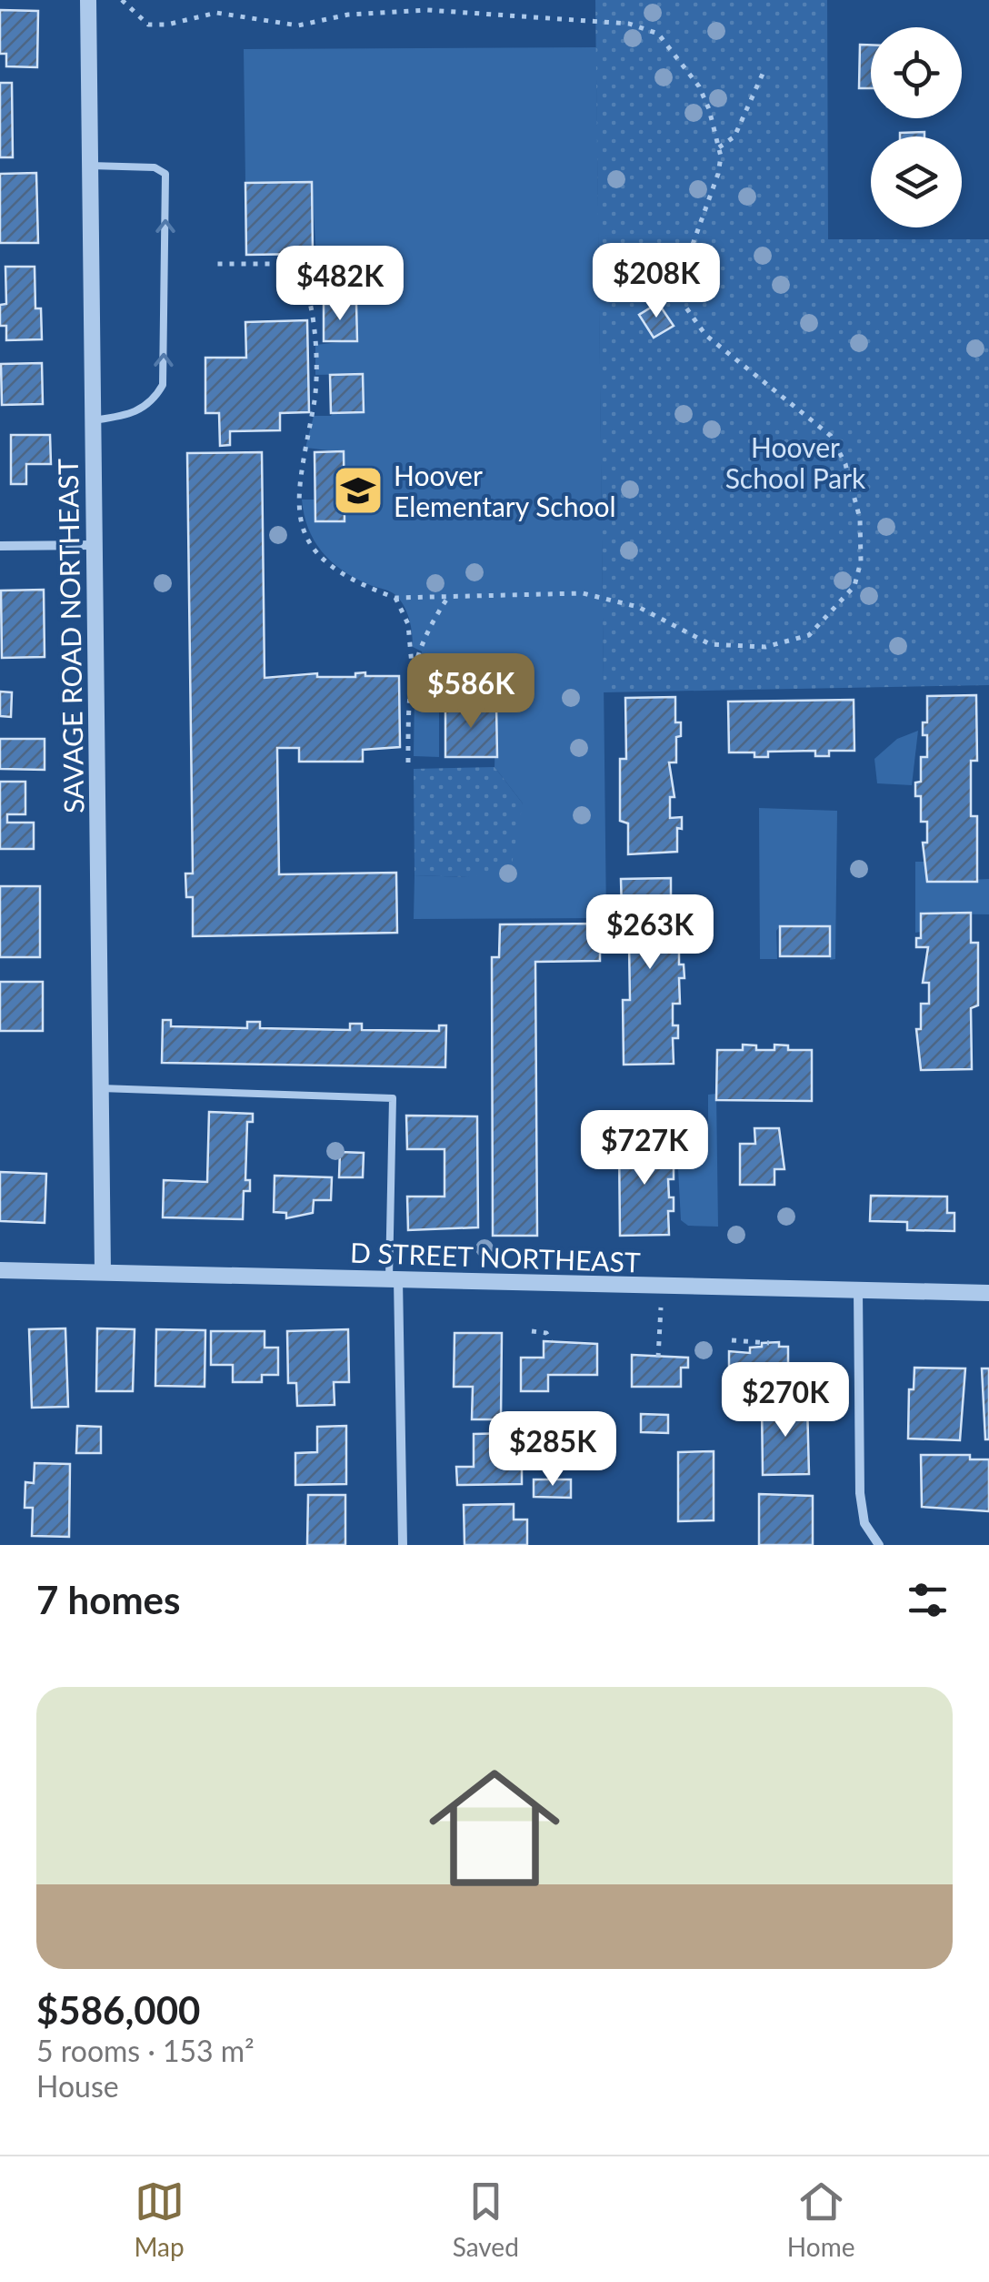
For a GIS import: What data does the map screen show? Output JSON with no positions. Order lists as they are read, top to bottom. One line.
{"streets":{"street":["SAVAGE ROAD NORTHEAST","D STREET NORTHEAST"]},"crossings":[["SAVAGE ROAD NORTHEAST","D STREET NORTHEAST"]],"parks":["Hoover School Park"],"places":{"school or university":["Hoover Elementary School"]},"page":{"price":["$208K","$482K","$586K","$263K","$727K","$270K","$285K"],"heading":"7 homes","list":[{"name":"$586,000","note":"5 rooms · 153 m² · House"}],"tabs":["Map","Saved","Home"]}}
